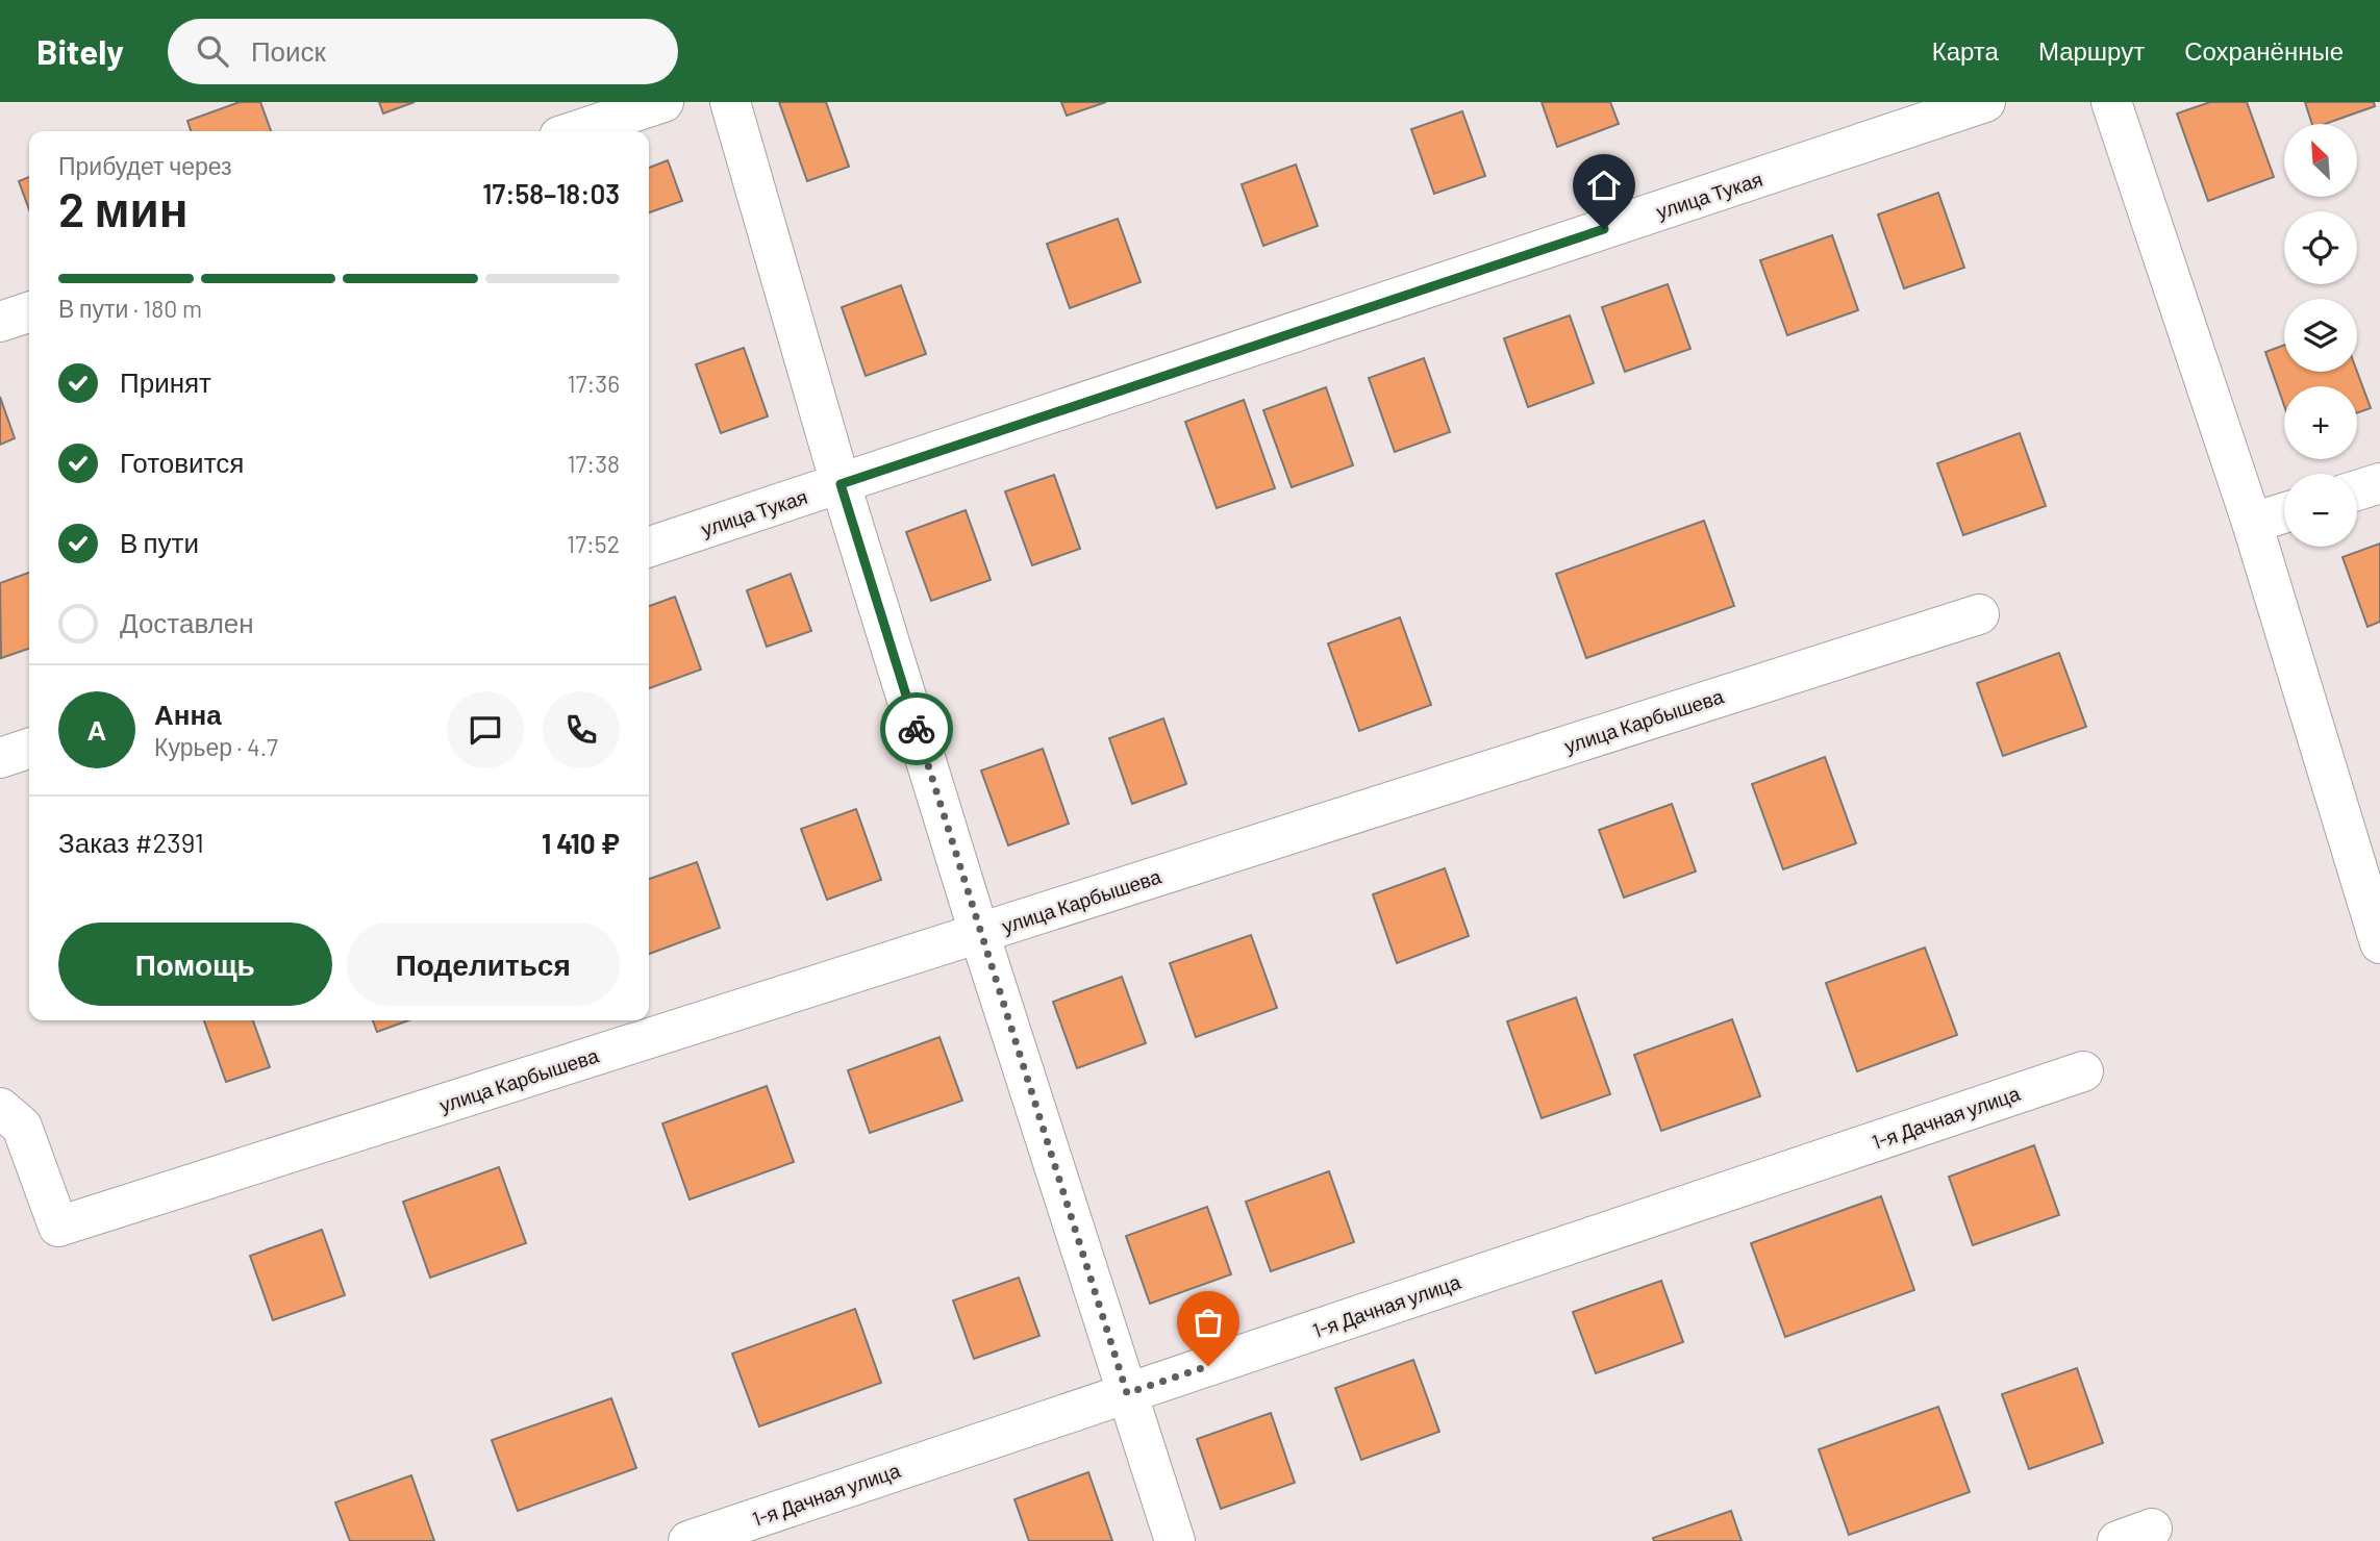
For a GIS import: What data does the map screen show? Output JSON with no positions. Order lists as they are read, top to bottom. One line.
{"streets":{"street":["улица Тукая","улица Карбышева","1-я Дачная улица"]},"north":"top left","page":{"header":"Bitely","search":"Поиск","nav":["Карта","Маршрут","Сохранённые"],"map_buttons":["+","−"],"heading":["2 мин","Прибудет через","17:58–18:03"],"panel":["Анна","Курьер · 4.7","Заказ #2391","1 410 ₽"],"bar":"В пути · 180 m","list":[["Принят","17:36"],["Готовится","17:38"],["В пути","17:52"],"Доставлен"],"round":"А","buttons":["Помощь","Поделиться"]}}
